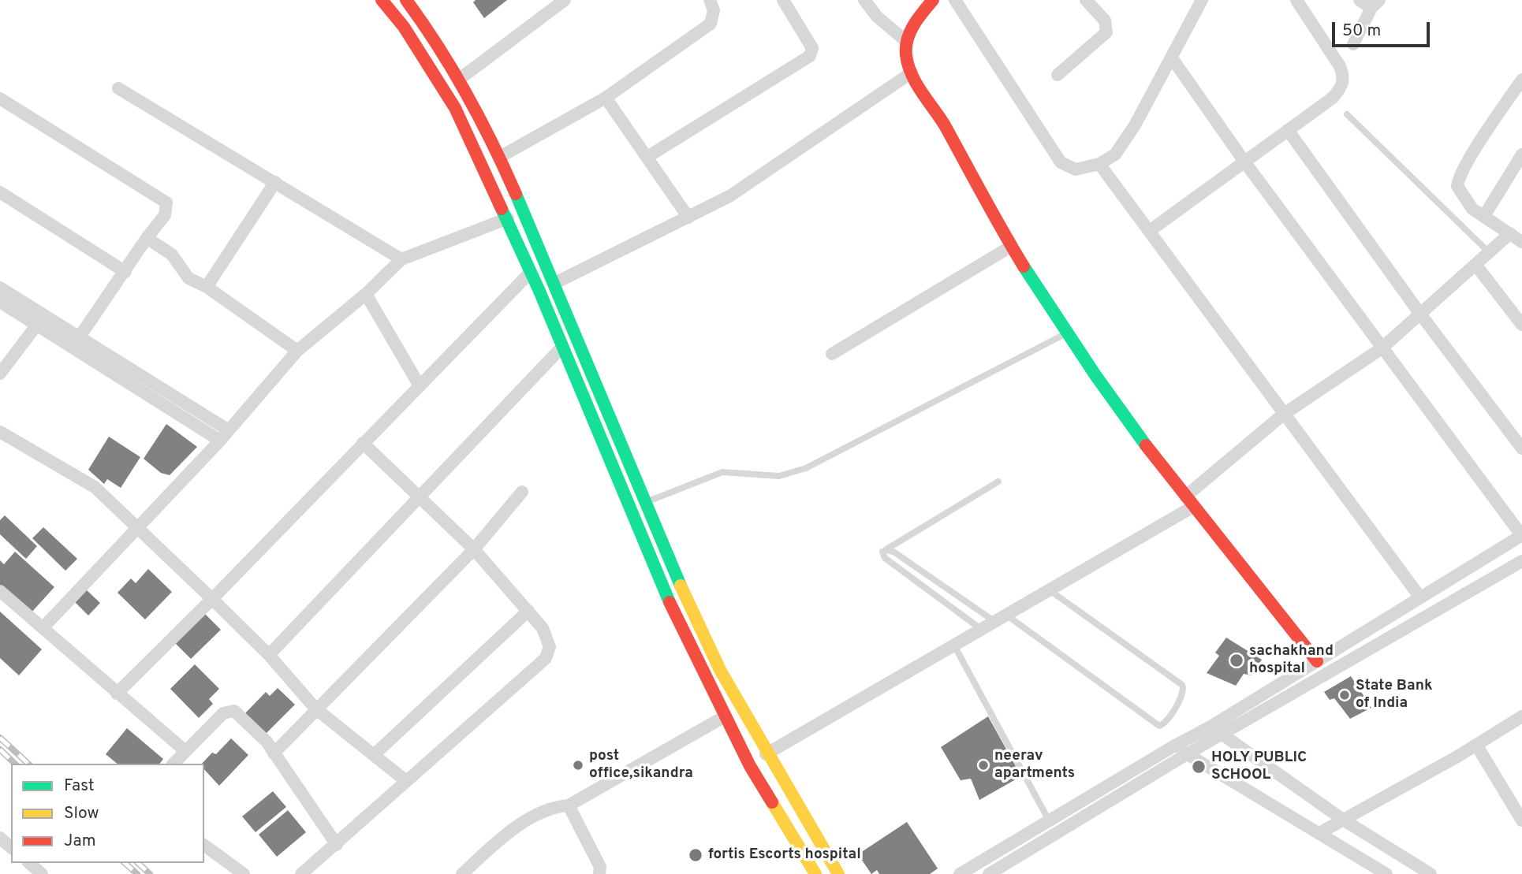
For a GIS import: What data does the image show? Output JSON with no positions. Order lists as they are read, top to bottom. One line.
{"places":["sachakhand hospital","State Bank of India","post office,sikandra","neerav apartments","HOLY PUBLIC SCHOOL","fortis Escorts hospital"],"legend":["Fast","Slow","Jam"],"scale_bar":"50 m"}
